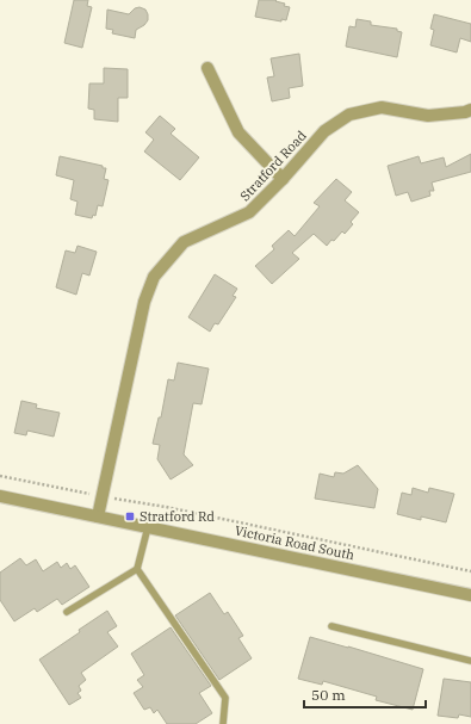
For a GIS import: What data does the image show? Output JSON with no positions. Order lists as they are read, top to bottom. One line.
{"streets":{"street":["Stratford Road","Victoria Road South"]},"crossings":[["Stratford Road","Victoria Road South"]],"places":{"transit":["Stratford Rd"]},"scale_bar":"50 m"}
